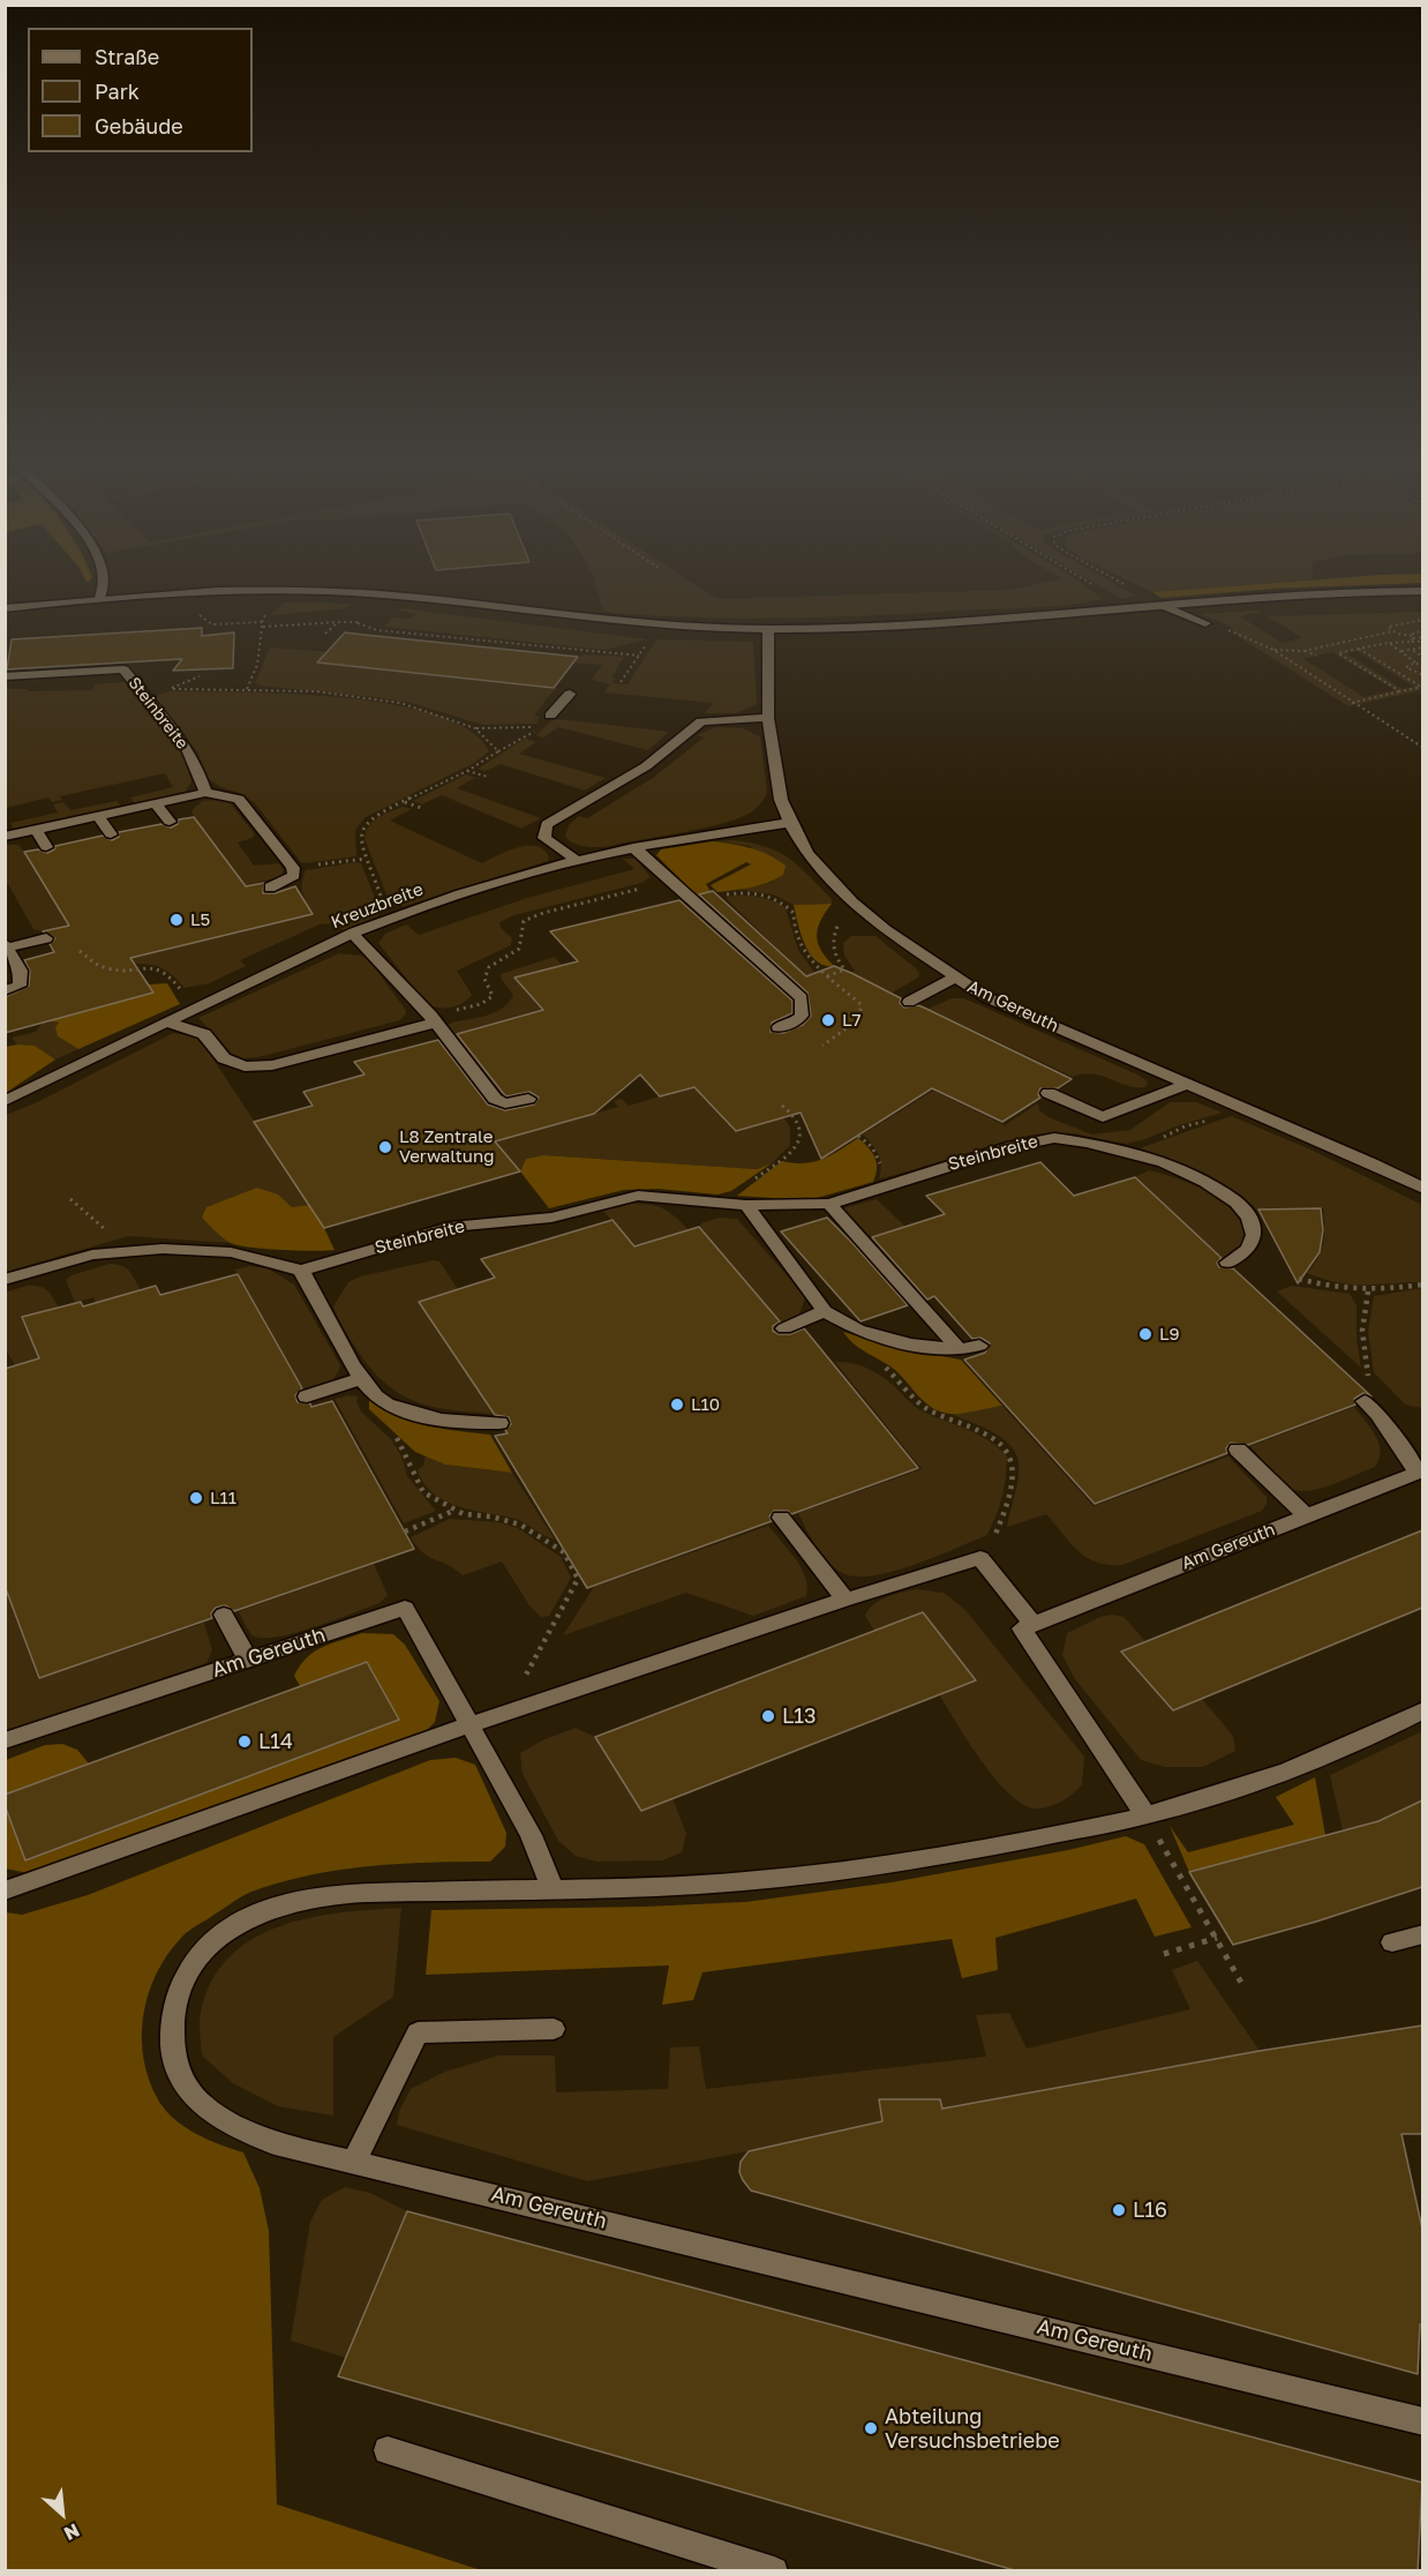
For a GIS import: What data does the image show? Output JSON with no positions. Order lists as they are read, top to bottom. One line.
{"streets":{"street":["Steinbreite","Kreuzbreite","Am Gereuth"]},"crossings":[["Kreuzbreite","Am Gereuth"]],"places":["L5","L7","L8 Zentrale Verwaltung","L9","L10","L11","L13","L14","L16","Abteilung Versuchsbetriebe"],"legend":["Straße","Park","Gebäude"],"north":"bottom right"}
